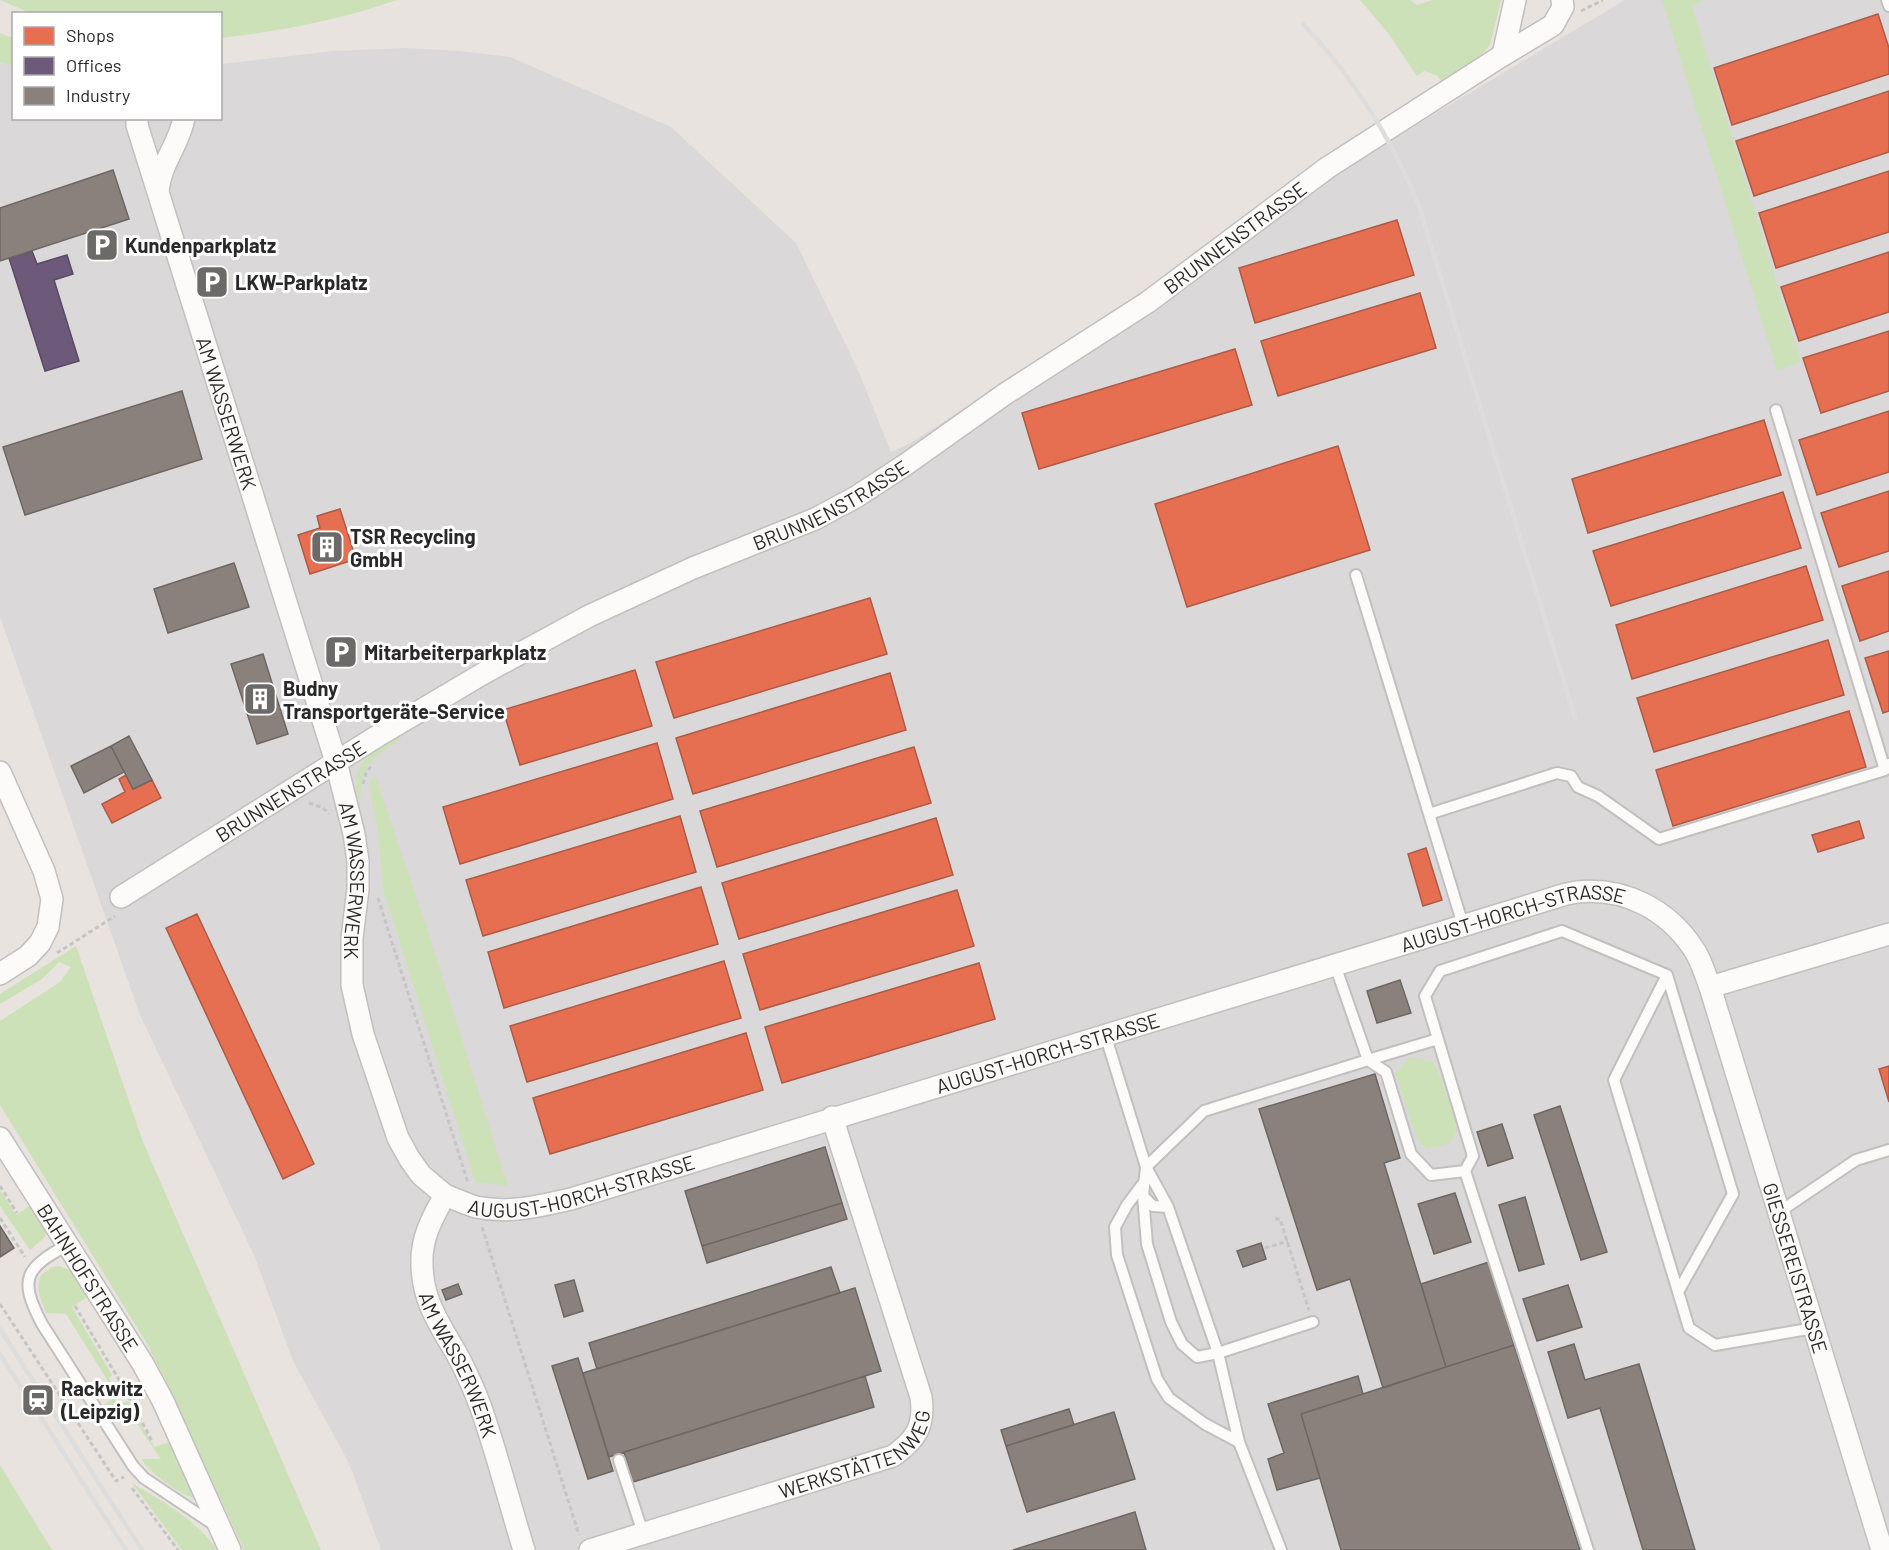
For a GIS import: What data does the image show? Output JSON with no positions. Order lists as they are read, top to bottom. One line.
{"streets":{"street":["BRUNNENSTRASSE","AM WASSERWERK","AUGUST-HORCH-STRASSE","GIESSEREISTRASSE","BAHNHOFSTRASSE","WERKSTÄTTENWEG"]},"crossings":[["BRUNNENSTRASSE","AM WASSERWERK"],["AM WASSERWERK","AUGUST-HORCH-STRASSE"],["AUGUST-HORCH-STRASSE","GIESSEREISTRASSE"],["AUGUST-HORCH-STRASSE","WERKSTÄTTENWEG"]],"places":{"parking":["Kundenparkplatz","LKW-Parkplatz","Mitarbeiterparkplatz"],"building":["TSR Recycling GmbH","Budny Transportgeräte-Service"],"station":["Rackwitz (Leipzig)"]},"legend":["Shops","Offices","Industry"]}
